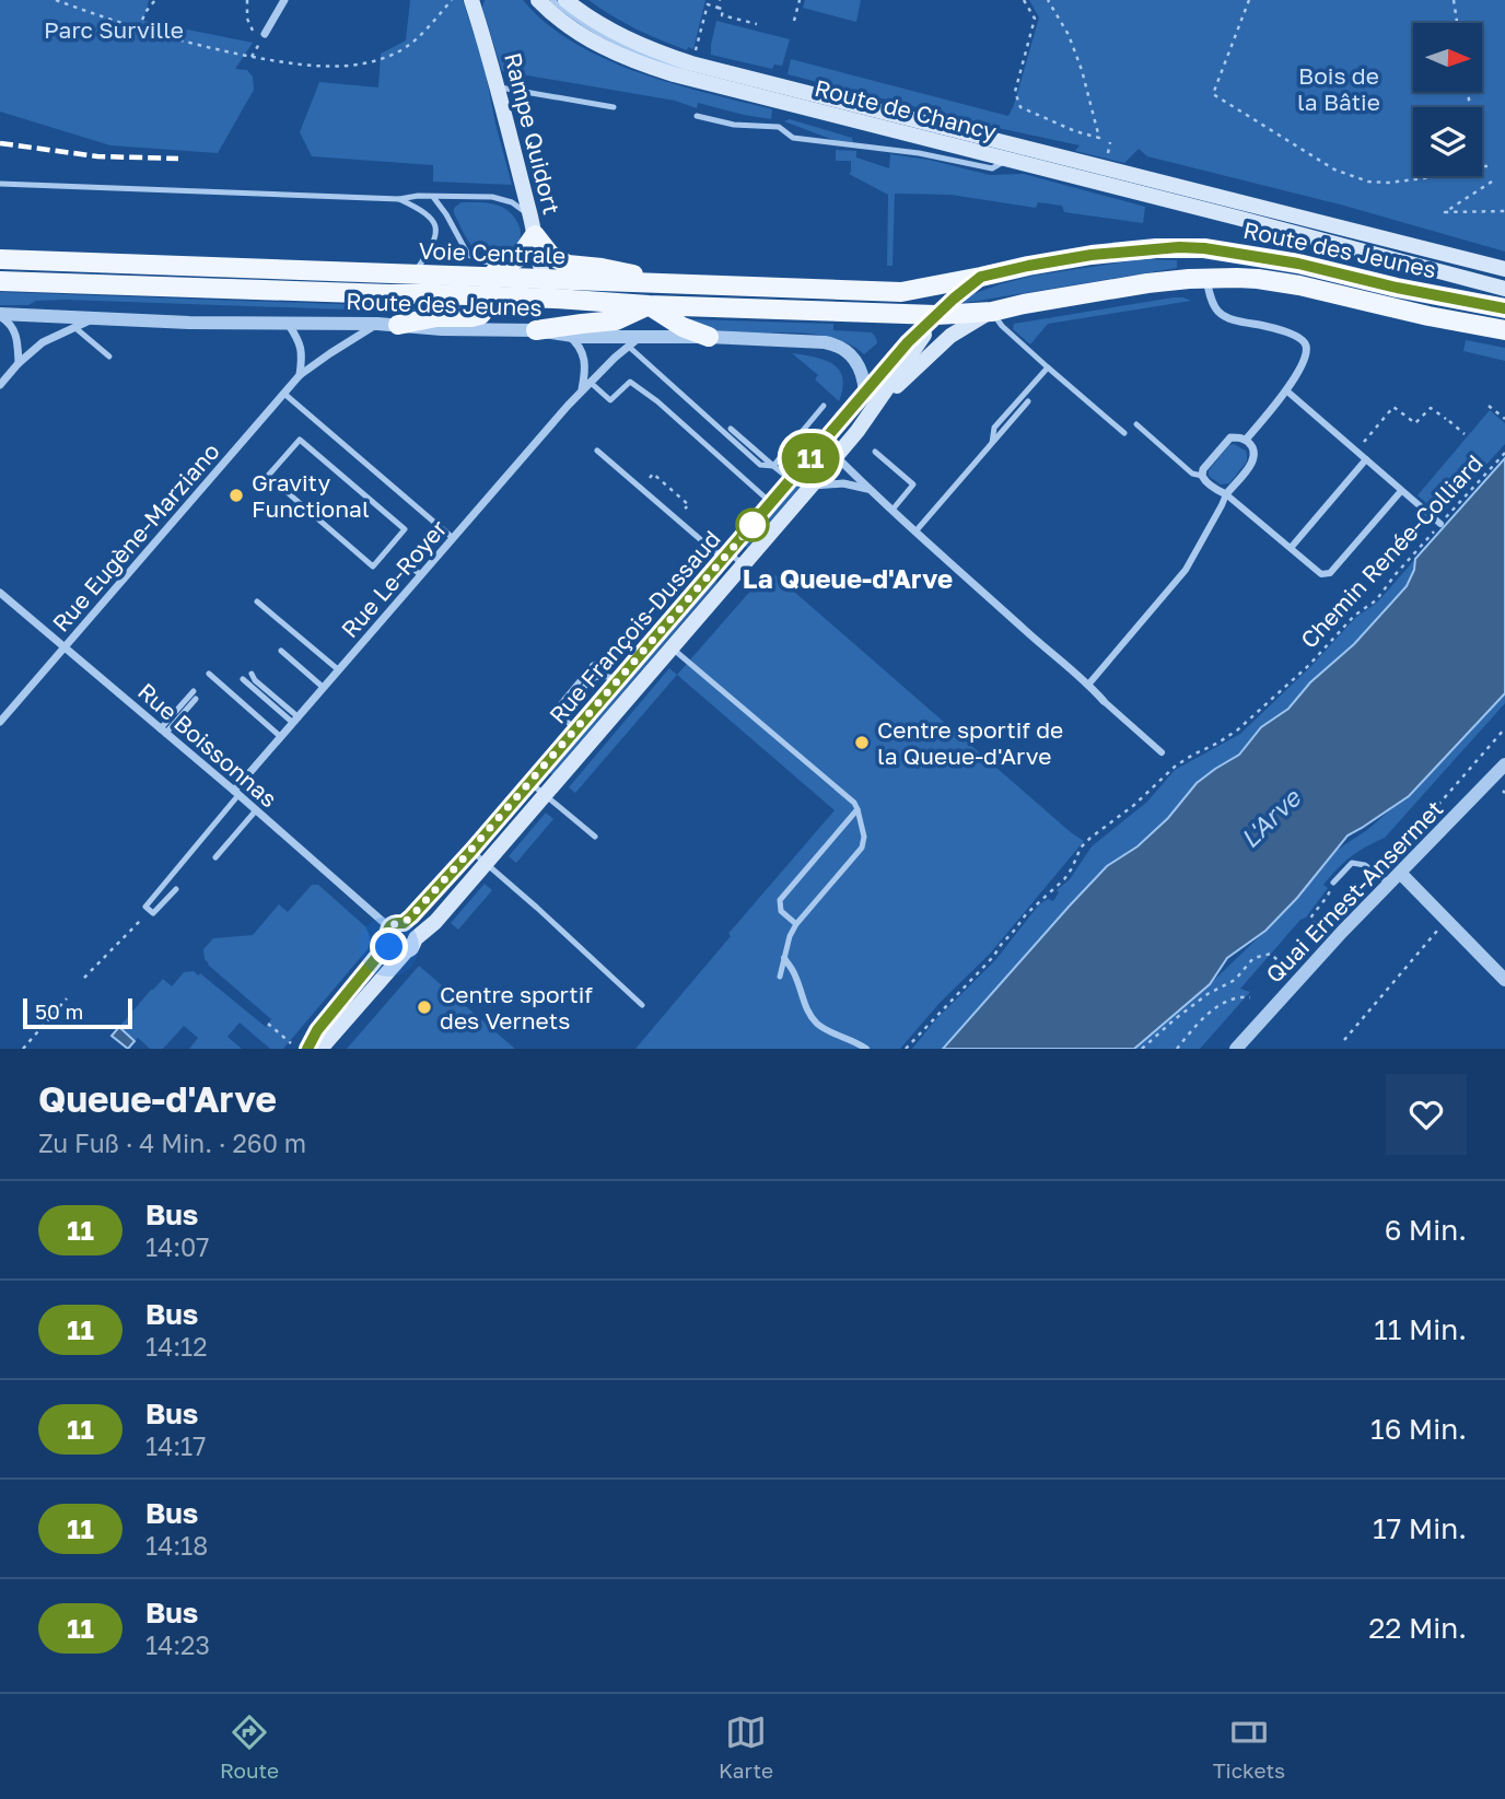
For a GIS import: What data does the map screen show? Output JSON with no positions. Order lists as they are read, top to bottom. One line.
{"streets":{"main road":["Route de Chancy","Rampe Quidort","Route des Jeunes","Voie Centrale","Rue François-Dussaud"],"street":["Rue Eugène-Marziano","Rue Le-Royer","Rue Boissonnas","Quai Ernest-Ansermet"],"path":["Chemin Renée-Colliard"]},"crossings":[["Rampe Quidort","Voie Centrale"],["Route des Jeunes","Voie Centrale"],["Route des Jeunes","Rue Eugène-Marziano"],["Route des Jeunes","Rue Le-Royer"],["Route des Jeunes","Rue François-Dussaud"],["Voie Centrale","Rue François-Dussaud"],["Rue Eugène-Marziano","Rue Boissonnas"],["Rue Le-Royer","Rue Boissonnas"],["Rue François-Dussaud","Rue Boissonnas"]],"districts":["La Queue-d'Arve"],"water":["L'Arve"],"parks":["Parc Surville","Bois de la Bâtie"],"places":["Gravity Functional","Centre sportif de la Queue-d'Arve","Centre sportif des Vernets"],"lines":["bus line 11"],"scale_bar":"50 m","north":"right","page":{"on_map":"11","scale":"50 m","heading":["Queue-d'Arve","Zu Fuß · 4 Min. · 260 m"],"list":[{"mark":"11","name":"Bus","note":"14:07","value":"6 Min."},{"mark":"11","name":"Bus","note":"14:12","value":"11 Min."},{"mark":"11","name":"Bus","note":"14:17","value":"16 Min."},{"mark":"11","name":"Bus","note":"14:18","value":"17 Min."},{"mark":"11","name":"Bus","note":"14:23","value":"22 Min."}],"tabs":["Route","Karte","Tickets"]}}
